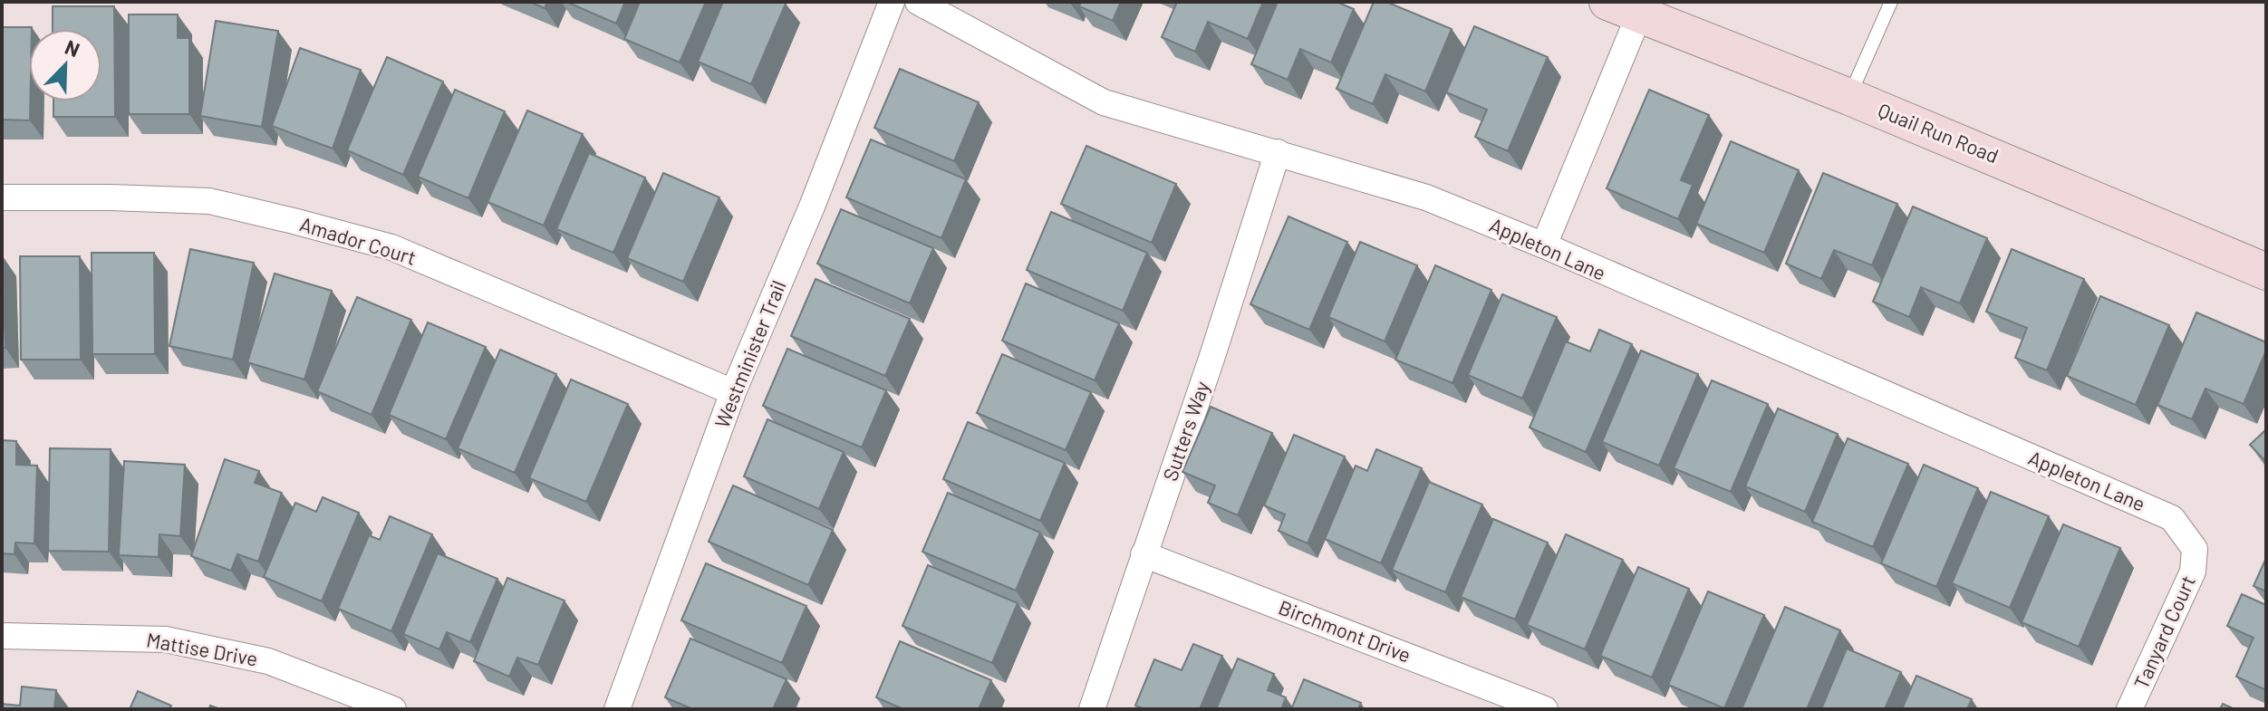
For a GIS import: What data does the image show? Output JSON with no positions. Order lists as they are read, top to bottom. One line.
{"streets":{"street":["Quail Run Road","Amador Court","Appleton Lane","Westminister Trail","Sutters Way","Birchmont Drive","Tanyard Court","Mattise Drive"]},"crossings":[["Amador Court","Westminister Trail"],["Appleton Lane","Sutters Way"],["Appleton Lane","Tanyard Court"],["Sutters Way","Birchmont Drive"]],"north":"top right"}
